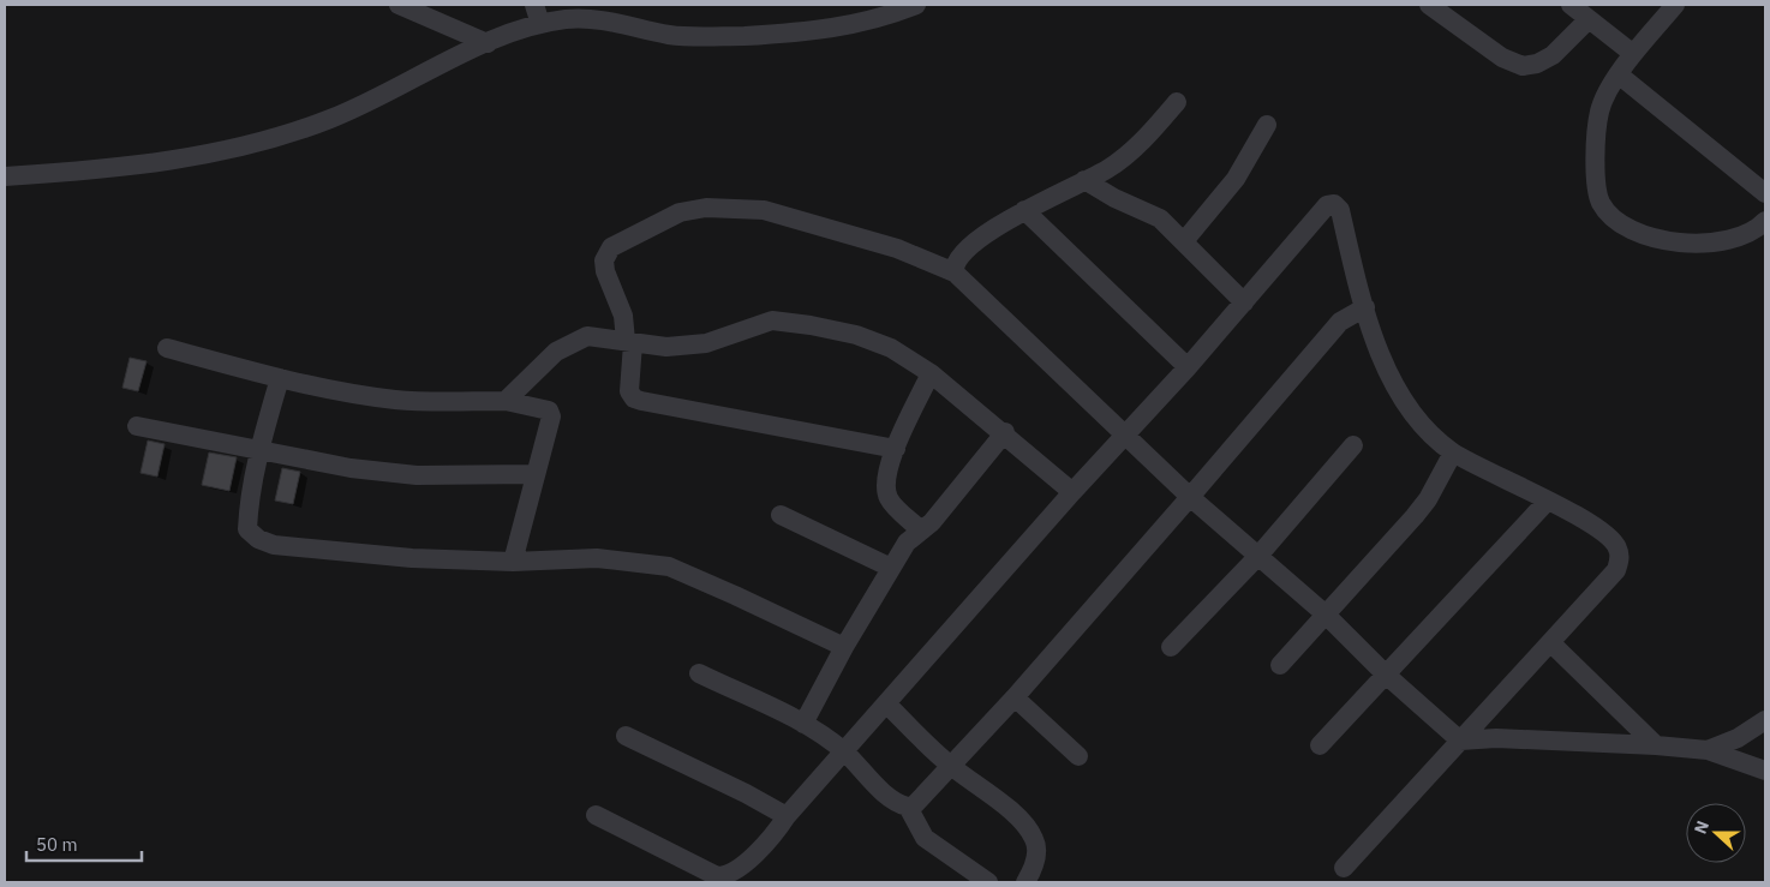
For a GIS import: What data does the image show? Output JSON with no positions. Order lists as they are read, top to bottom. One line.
{"scale_bar":"50 m","north":"left"}
